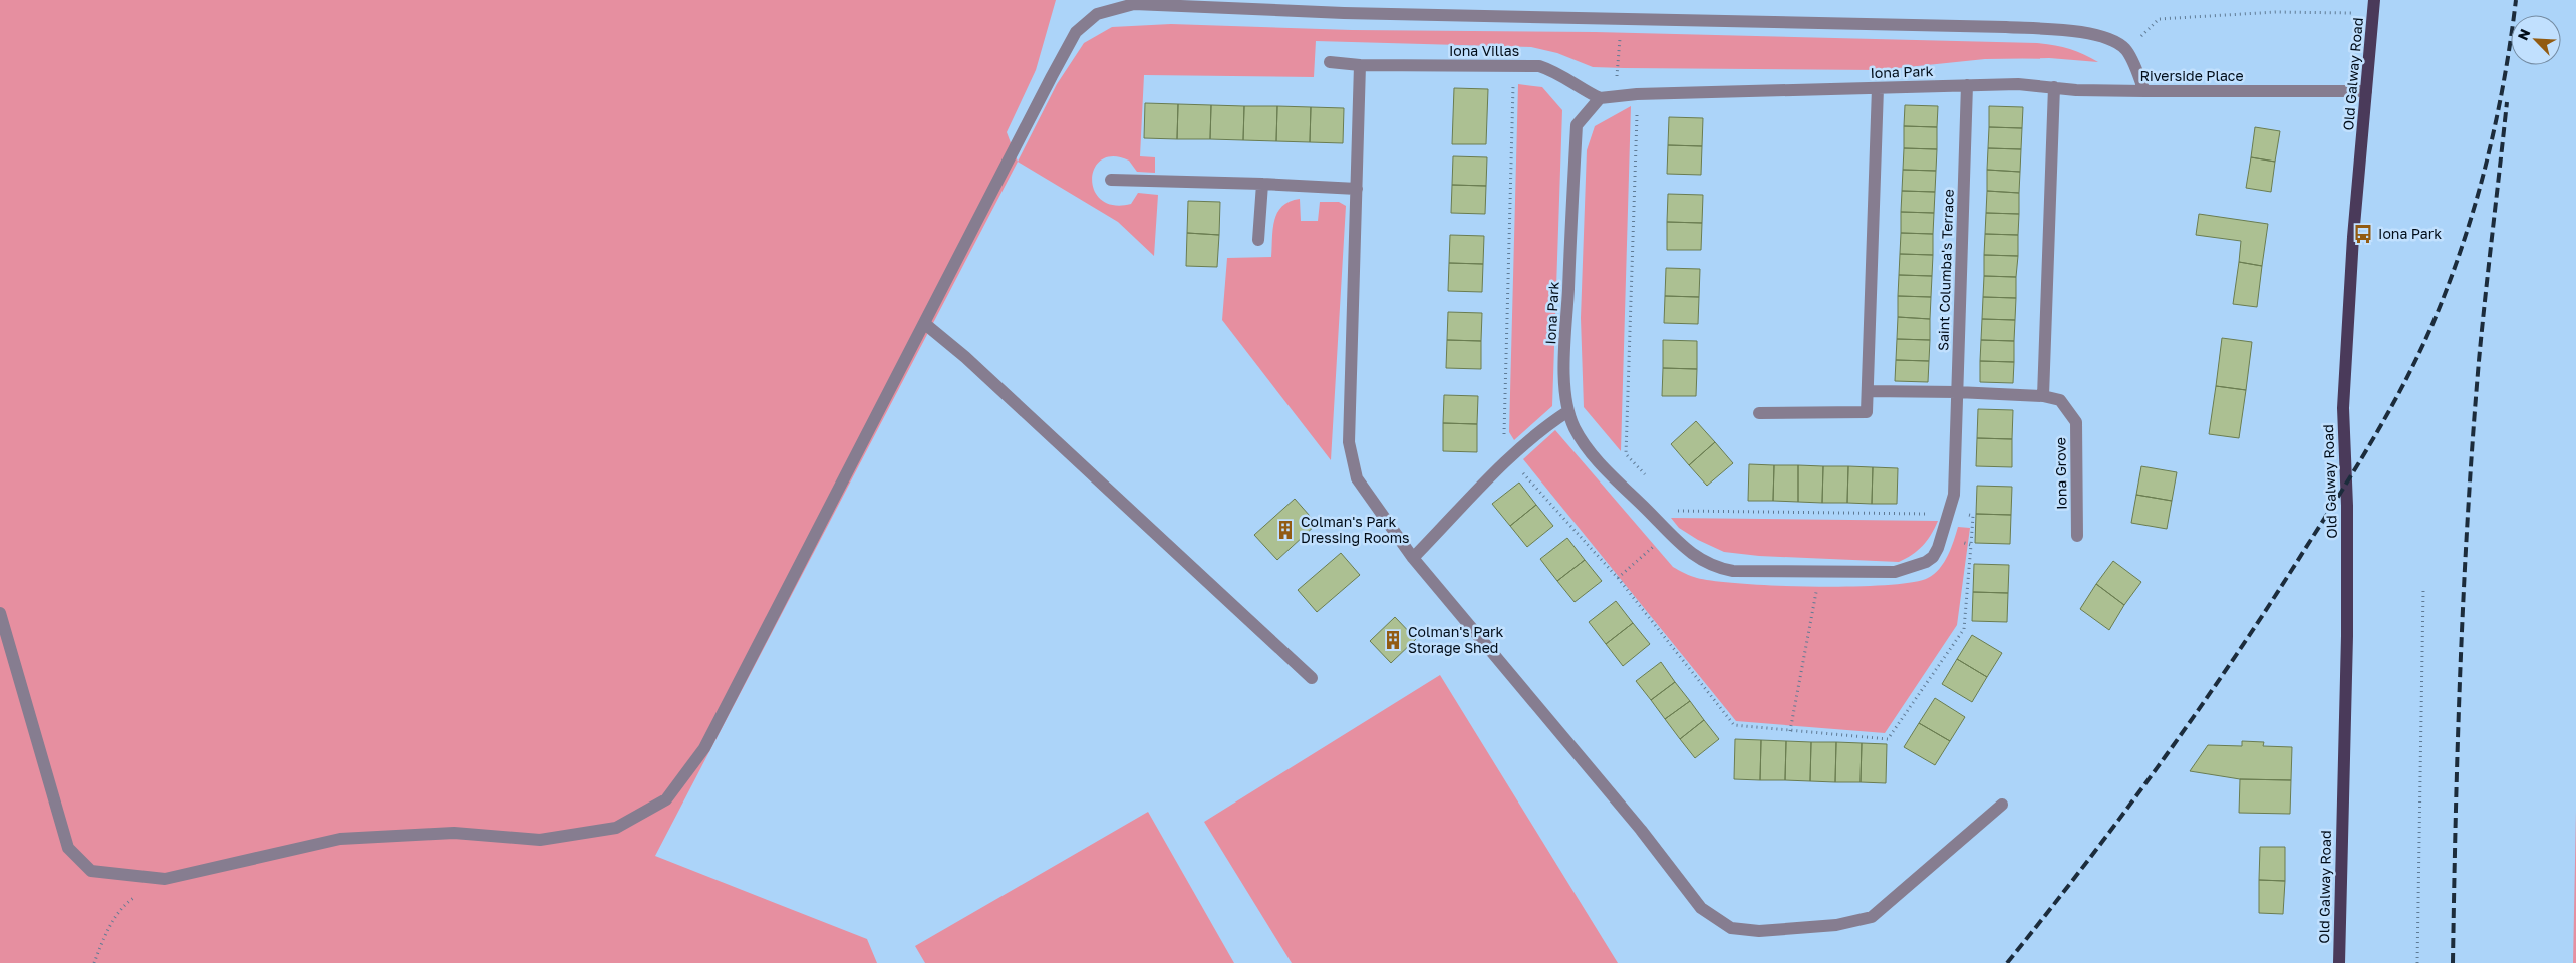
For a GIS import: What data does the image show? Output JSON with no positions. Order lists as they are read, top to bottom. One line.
{"streets":{"main road":["Old Galway Road"],"street":["Iona Villas","Iona Park","Riverside Place","Saint Columba's Terrace","Iona Grove"]},"crossings":[["Iona Villas","Iona Park"],["Iona Park","Riverside Place"],["Iona Park","Saint Columba's Terrace"],["Old Galway Road","Riverside Place"],["Saint Columba's Terrace","Iona Grove"]],"places":{"bus stop":["Iona Park"],"building":["Colman's Park Dressing Rooms","Colman's Park Storage Shed"]},"north":"top left"}
